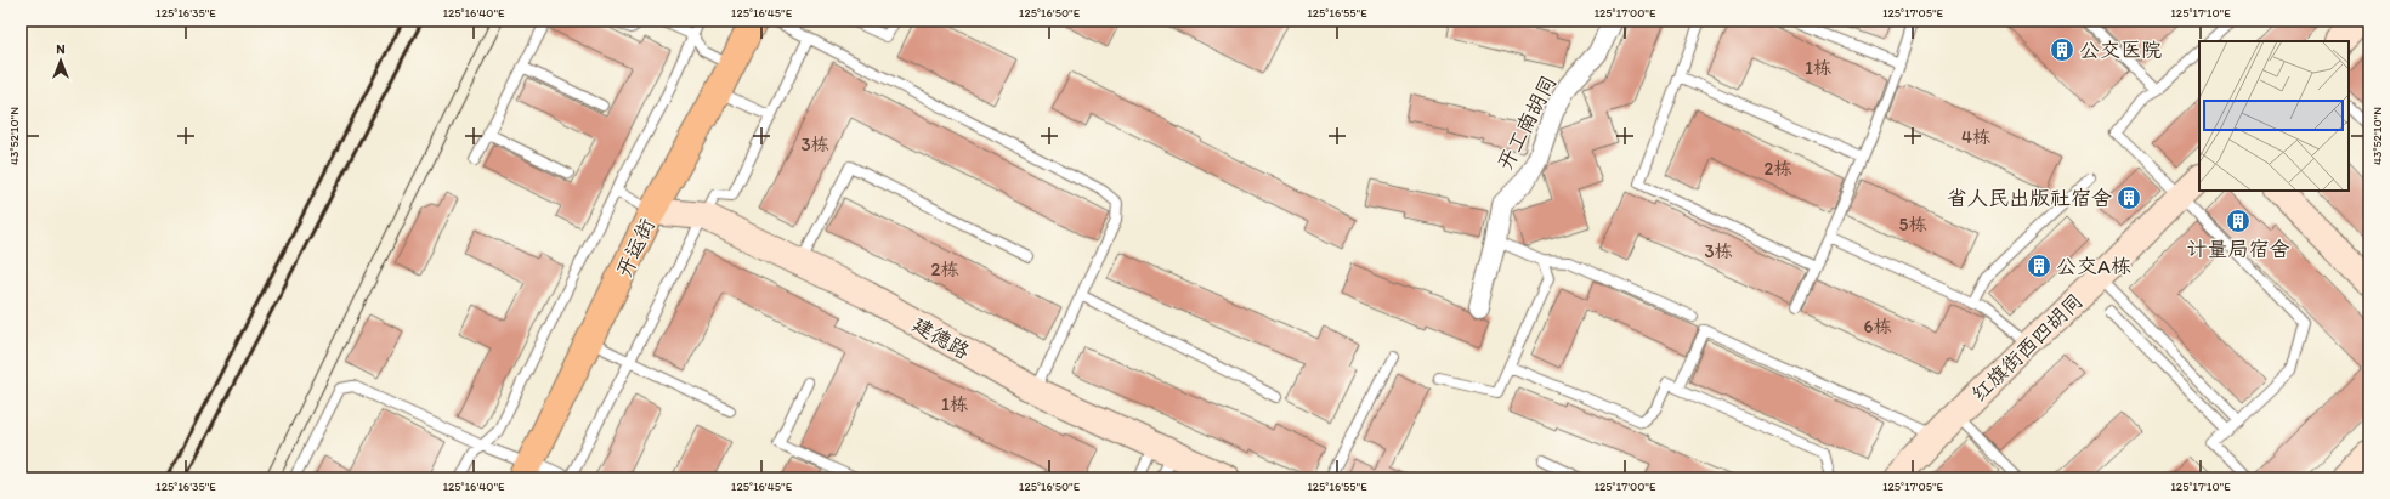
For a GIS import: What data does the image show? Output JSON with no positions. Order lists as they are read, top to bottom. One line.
{"streets":{"main road":["开运街"],"street":["开工南胡同","建德路","红旗街西四胡同"]},"crossings":[["开运街","建德路"]],"places":{"building":["公交医院","省人民出版社宿舍","计量局宿舍","公交A栋"]},"house_numbers":["1栋","4栋","3栋","2栋","5栋","3栋","2栋","6栋","1栋"],"north":"top","coordinates":["125°16'35\"E","125°16'40\"E","125°16'45\"E","125°16'50\"E","125°16'55\"E","125°17'00\"E","125°17'05\"E","125°17'10\"E","43°52'10\"N"]}
